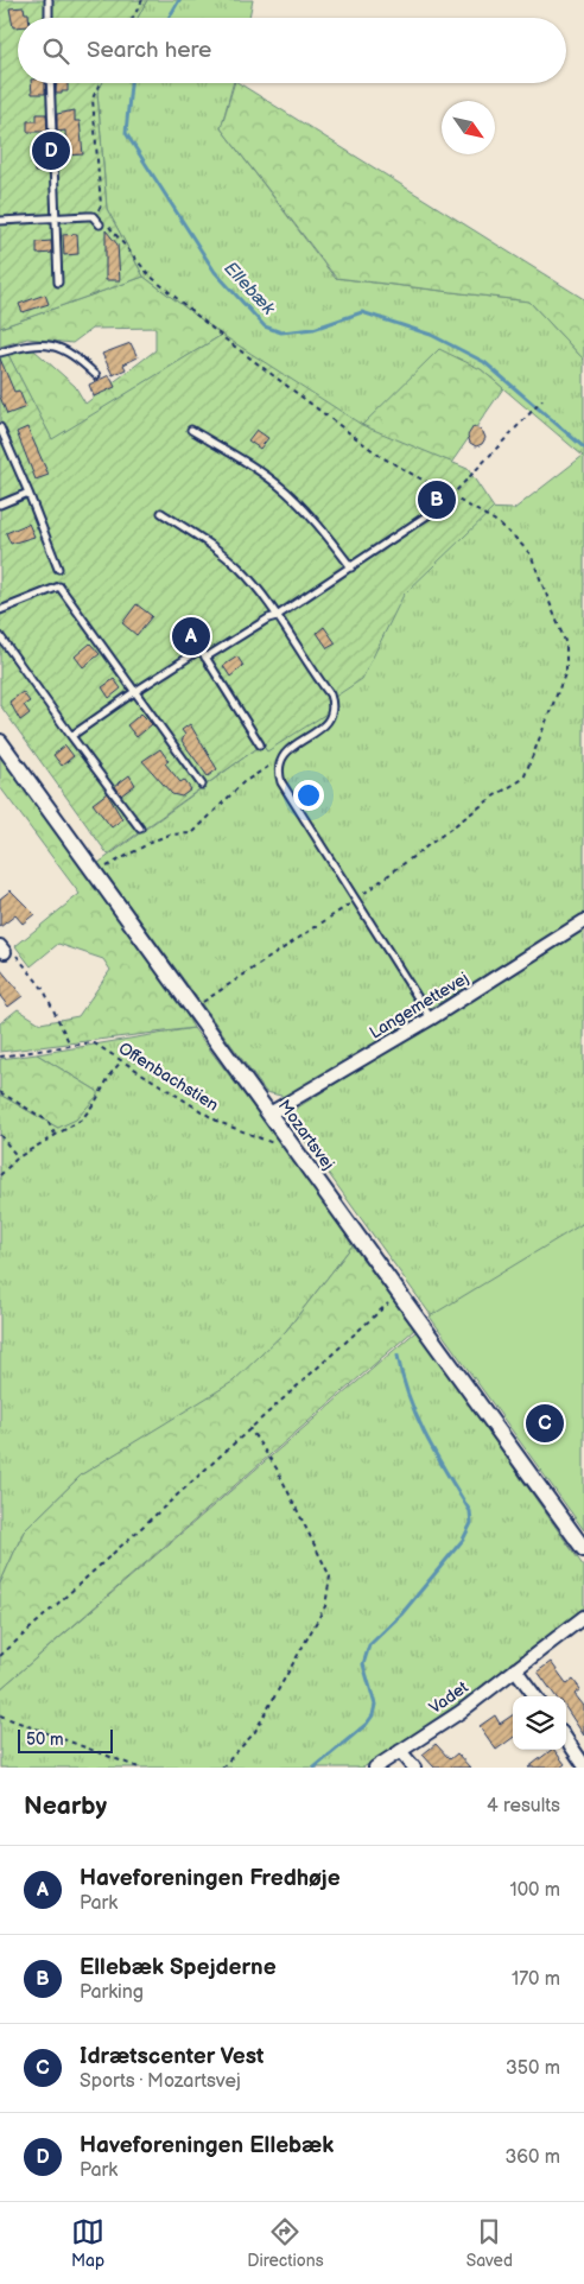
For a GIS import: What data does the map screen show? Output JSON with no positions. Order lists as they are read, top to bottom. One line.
{"streets":{"street":["Langemettevej","Mozartsvej","Vadet"],"path":["Offenbachstien"]},"crossings":[["Langemettevej","Mozartsvej"]],"water":["Ellebæk"],"scale_bar":"50 m","north":"bottom right","page":{"search":"Search here","pins":["D","B","A","C"],"scale":"50 m","heading":["Nearby","4 results"],"list":[{"mark":"A","name":"Haveforeningen Fredhøje","note":"Park","value":"100 m"},{"mark":"B","name":"Ellebæk Spejderne","note":"Parking","value":"170 m"},{"mark":"C","name":"Idrætscenter Vest","note":"Sports · Mozartsvej","value":"350 m"},{"mark":"D","name":"Haveforeningen Ellebæk","note":"Park","value":"360 m"}],"nav":["Map","Directions","Saved"]}}
